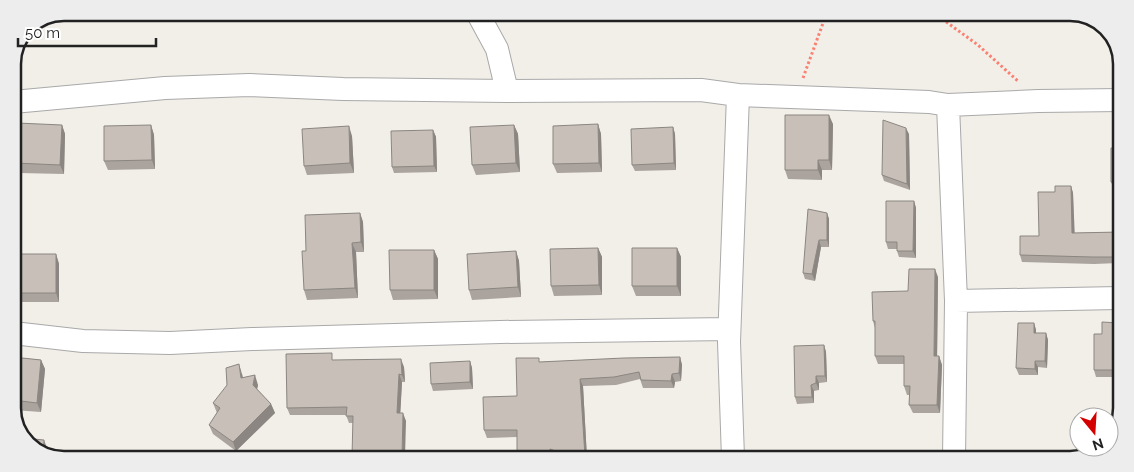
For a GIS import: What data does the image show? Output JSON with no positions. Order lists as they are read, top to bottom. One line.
{"scale_bar":"50 m","north":"bottom"}
